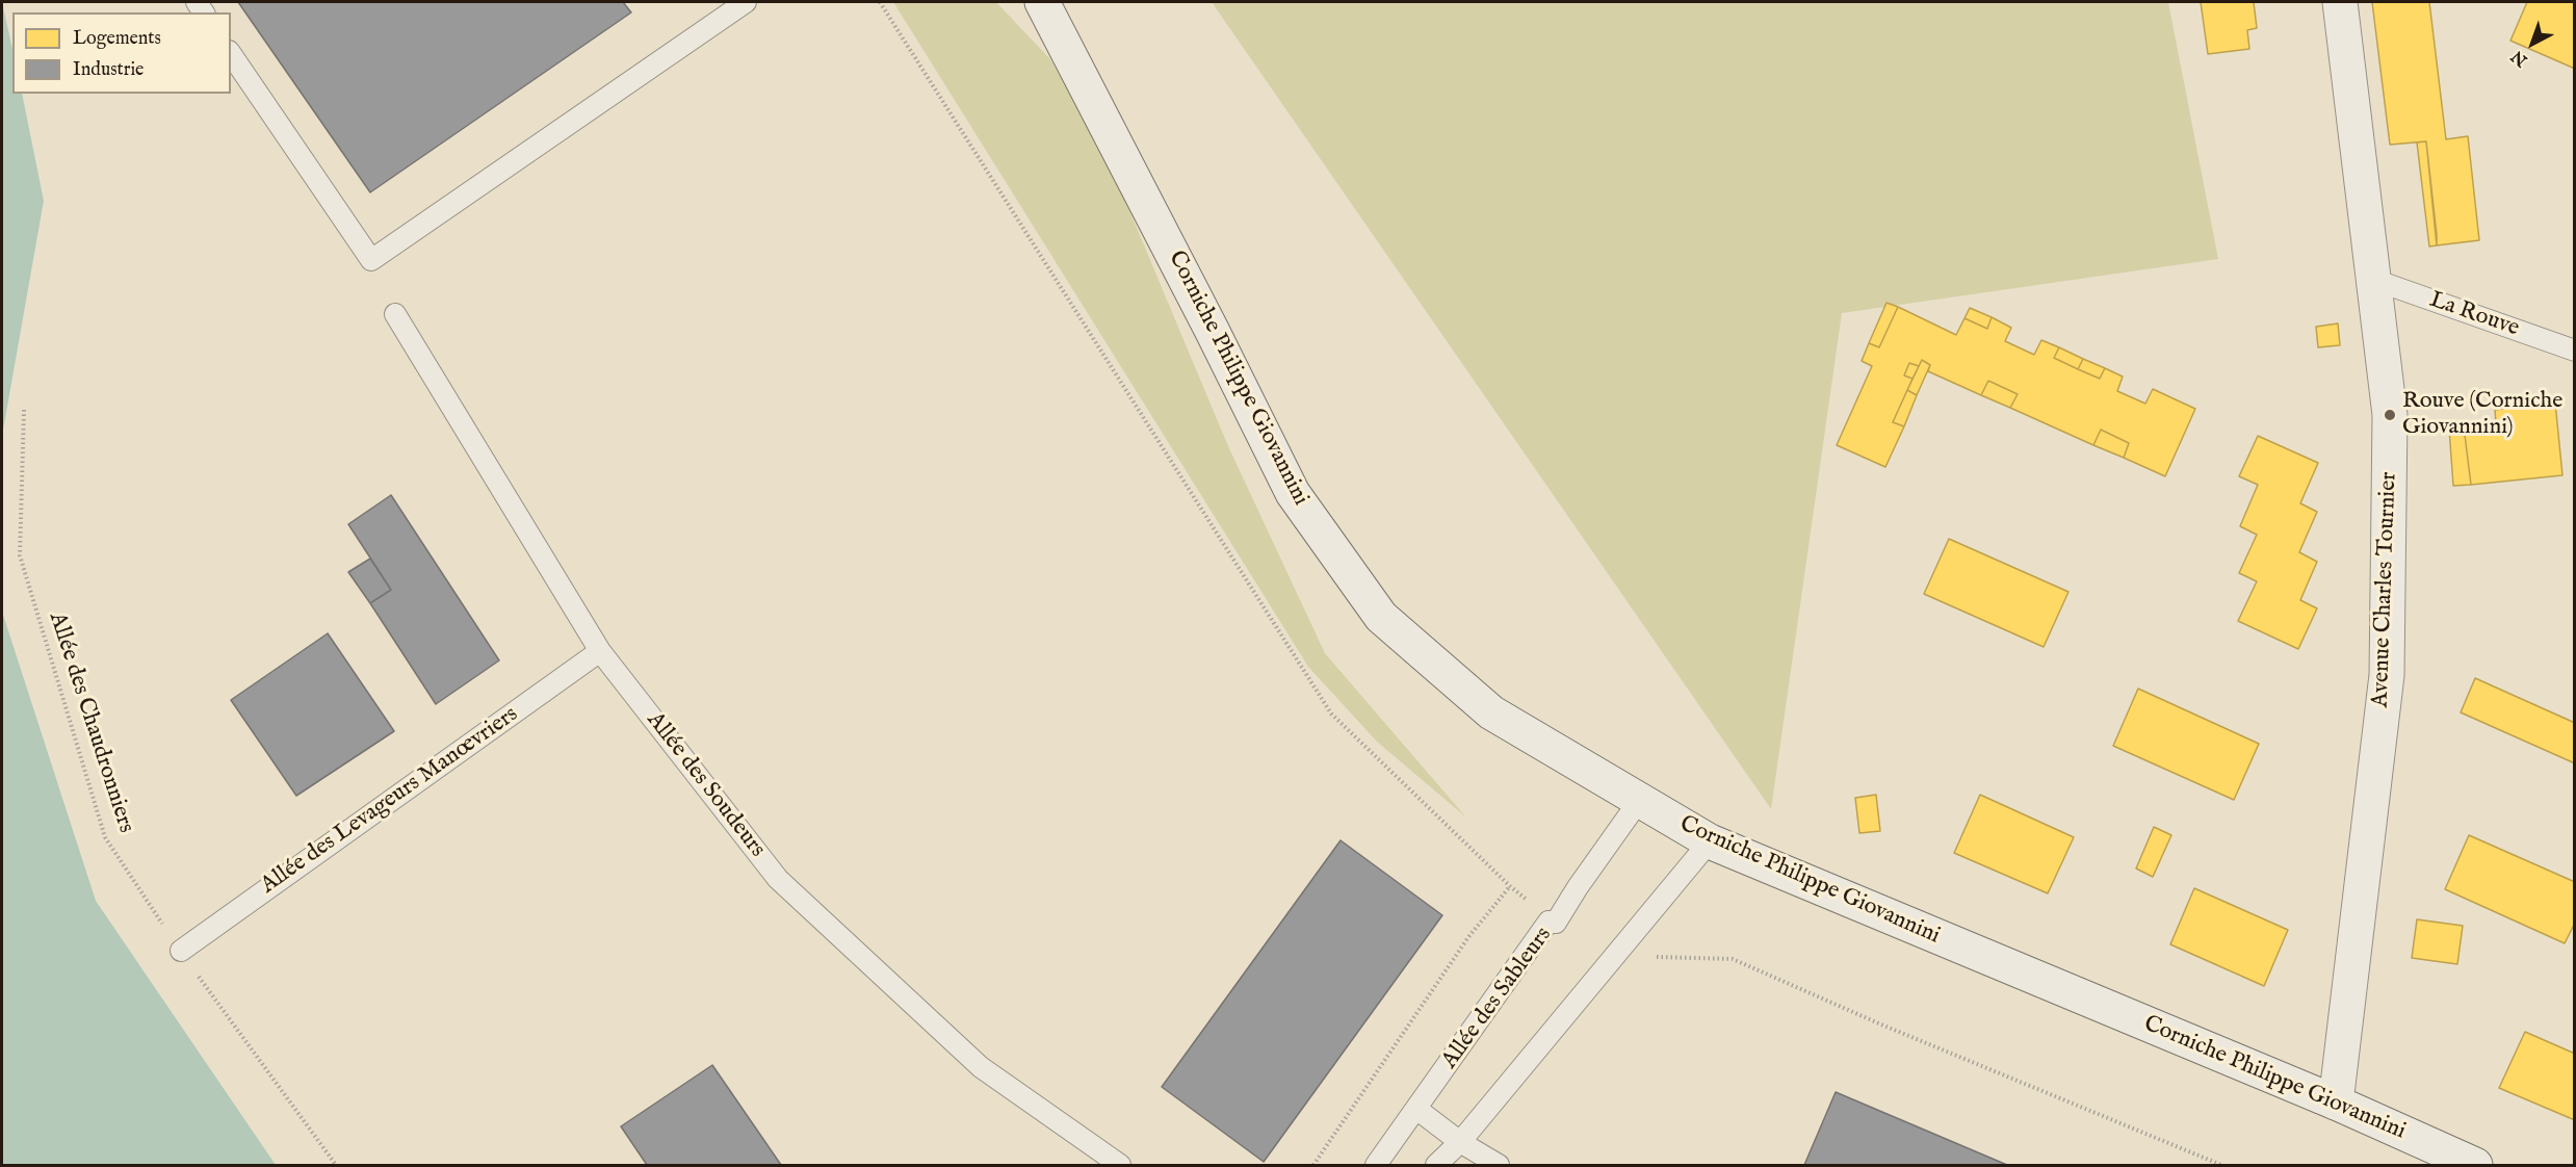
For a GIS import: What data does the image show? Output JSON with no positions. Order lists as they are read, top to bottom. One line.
{"streets":{"main road":["Corniche Philippe Giovannini","Avenue Charles Tournier"],"lane":["La Rouve","Allée des Soudeurs","Allée des Levageurs Manœvriers","Allée des Sableurs"],"path":["Allée des Chaudronniers"]},"crossings":[["La Rouve","Avenue Charles Tournier"],["Corniche Philippe Giovannini","Avenue Charles Tournier"],["Corniche Philippe Giovannini","Allée des Sableurs"],["Allée des Chaudronniers","Allée des Levageurs Manœvriers"],["Allée des Soudeurs","Allée des Levageurs Manœvriers"]],"places":["Rouve (Corniche Giovannini)"],"legend":["Logements","Industrie"],"north":"bottom left"}
